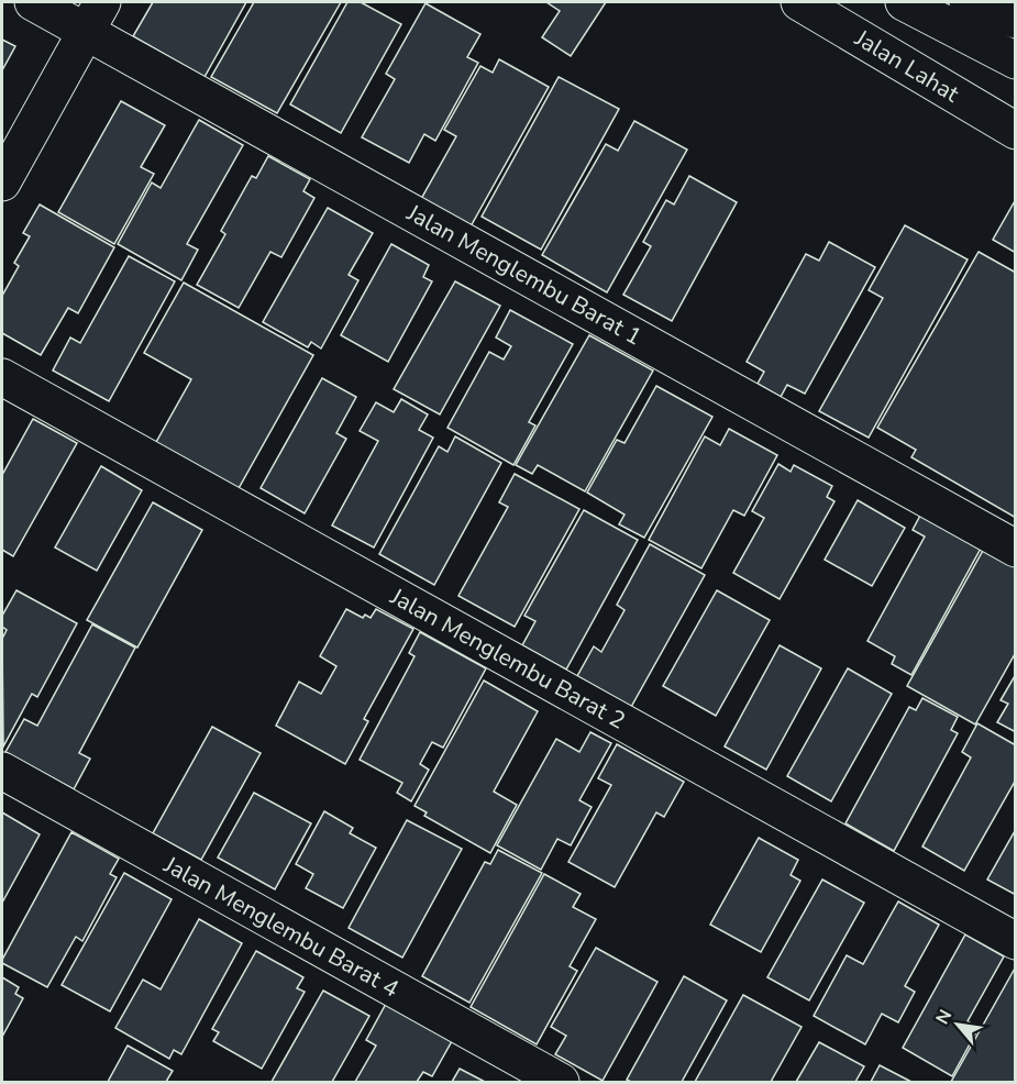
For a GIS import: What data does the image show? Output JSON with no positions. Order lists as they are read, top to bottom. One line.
{"streets":{"street":["Jalan Lahat","Jalan Menglembu Barat 1","Jalan Menglembu Barat 2","Jalan Menglembu Barat 4"]},"north":"top left"}
